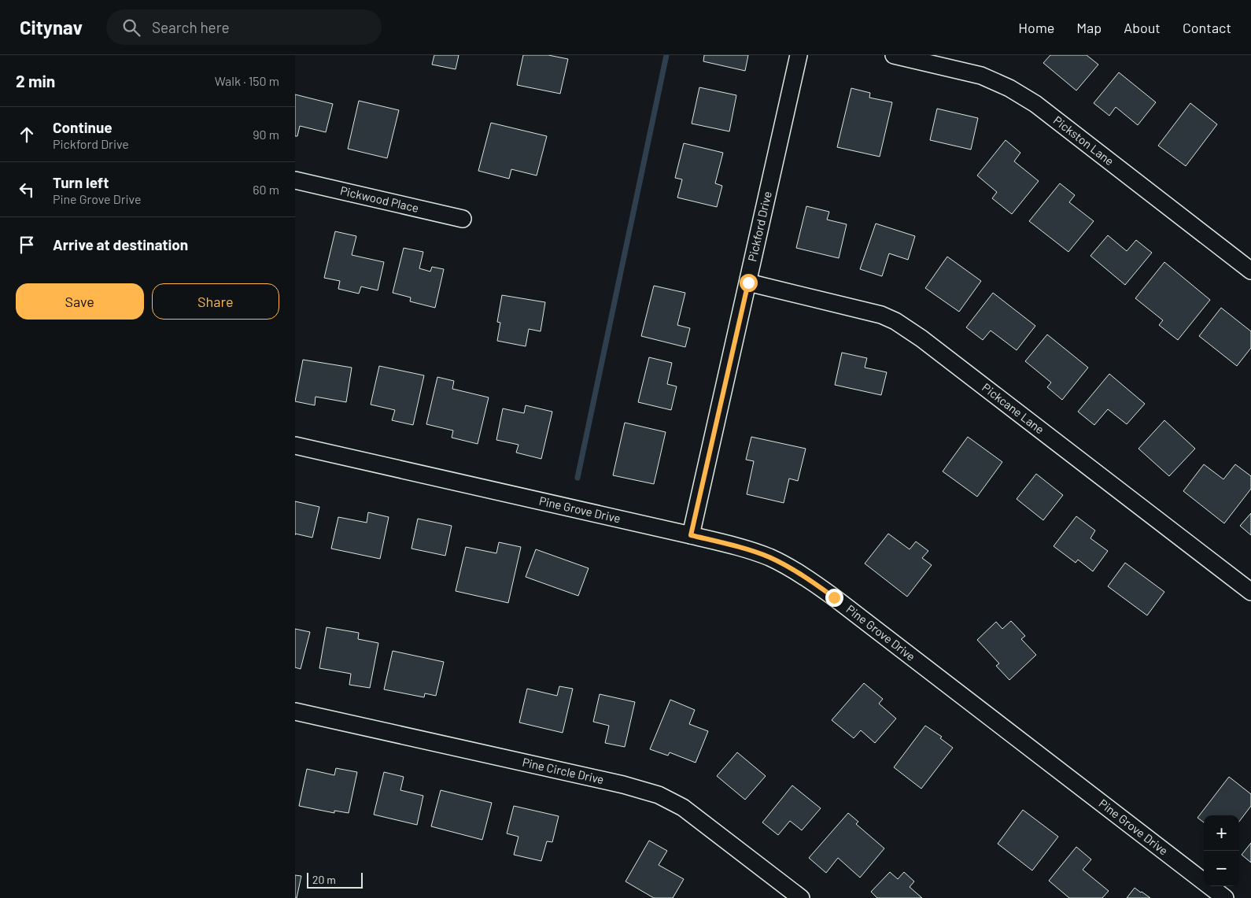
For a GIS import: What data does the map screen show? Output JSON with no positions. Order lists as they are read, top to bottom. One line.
{"streets":{"street":["Pickston Lane","Pickwood Place","Pickford Drive","Pickcane Lane","Pine Grove Drive","Pine Circle Drive"]},"crossings":[["Pickford Drive","Pickcane Lane"],["Pickford Drive","Pine Grove Drive"]],"scale_bar":"20 m","page":{"header":"Citynav","search":"Search here","nav":["Home","Map","About","Contact"],"heading":["2 min","Walk · 150 m"],"list":[["Continue","Pickford Drive","90 m"],["Turn left","Pine Grove Drive","60 m"],"Arrive at destination"],"buttons":["Save","Share"],"map_buttons":["+","−"],"scale":"20 m"}}
